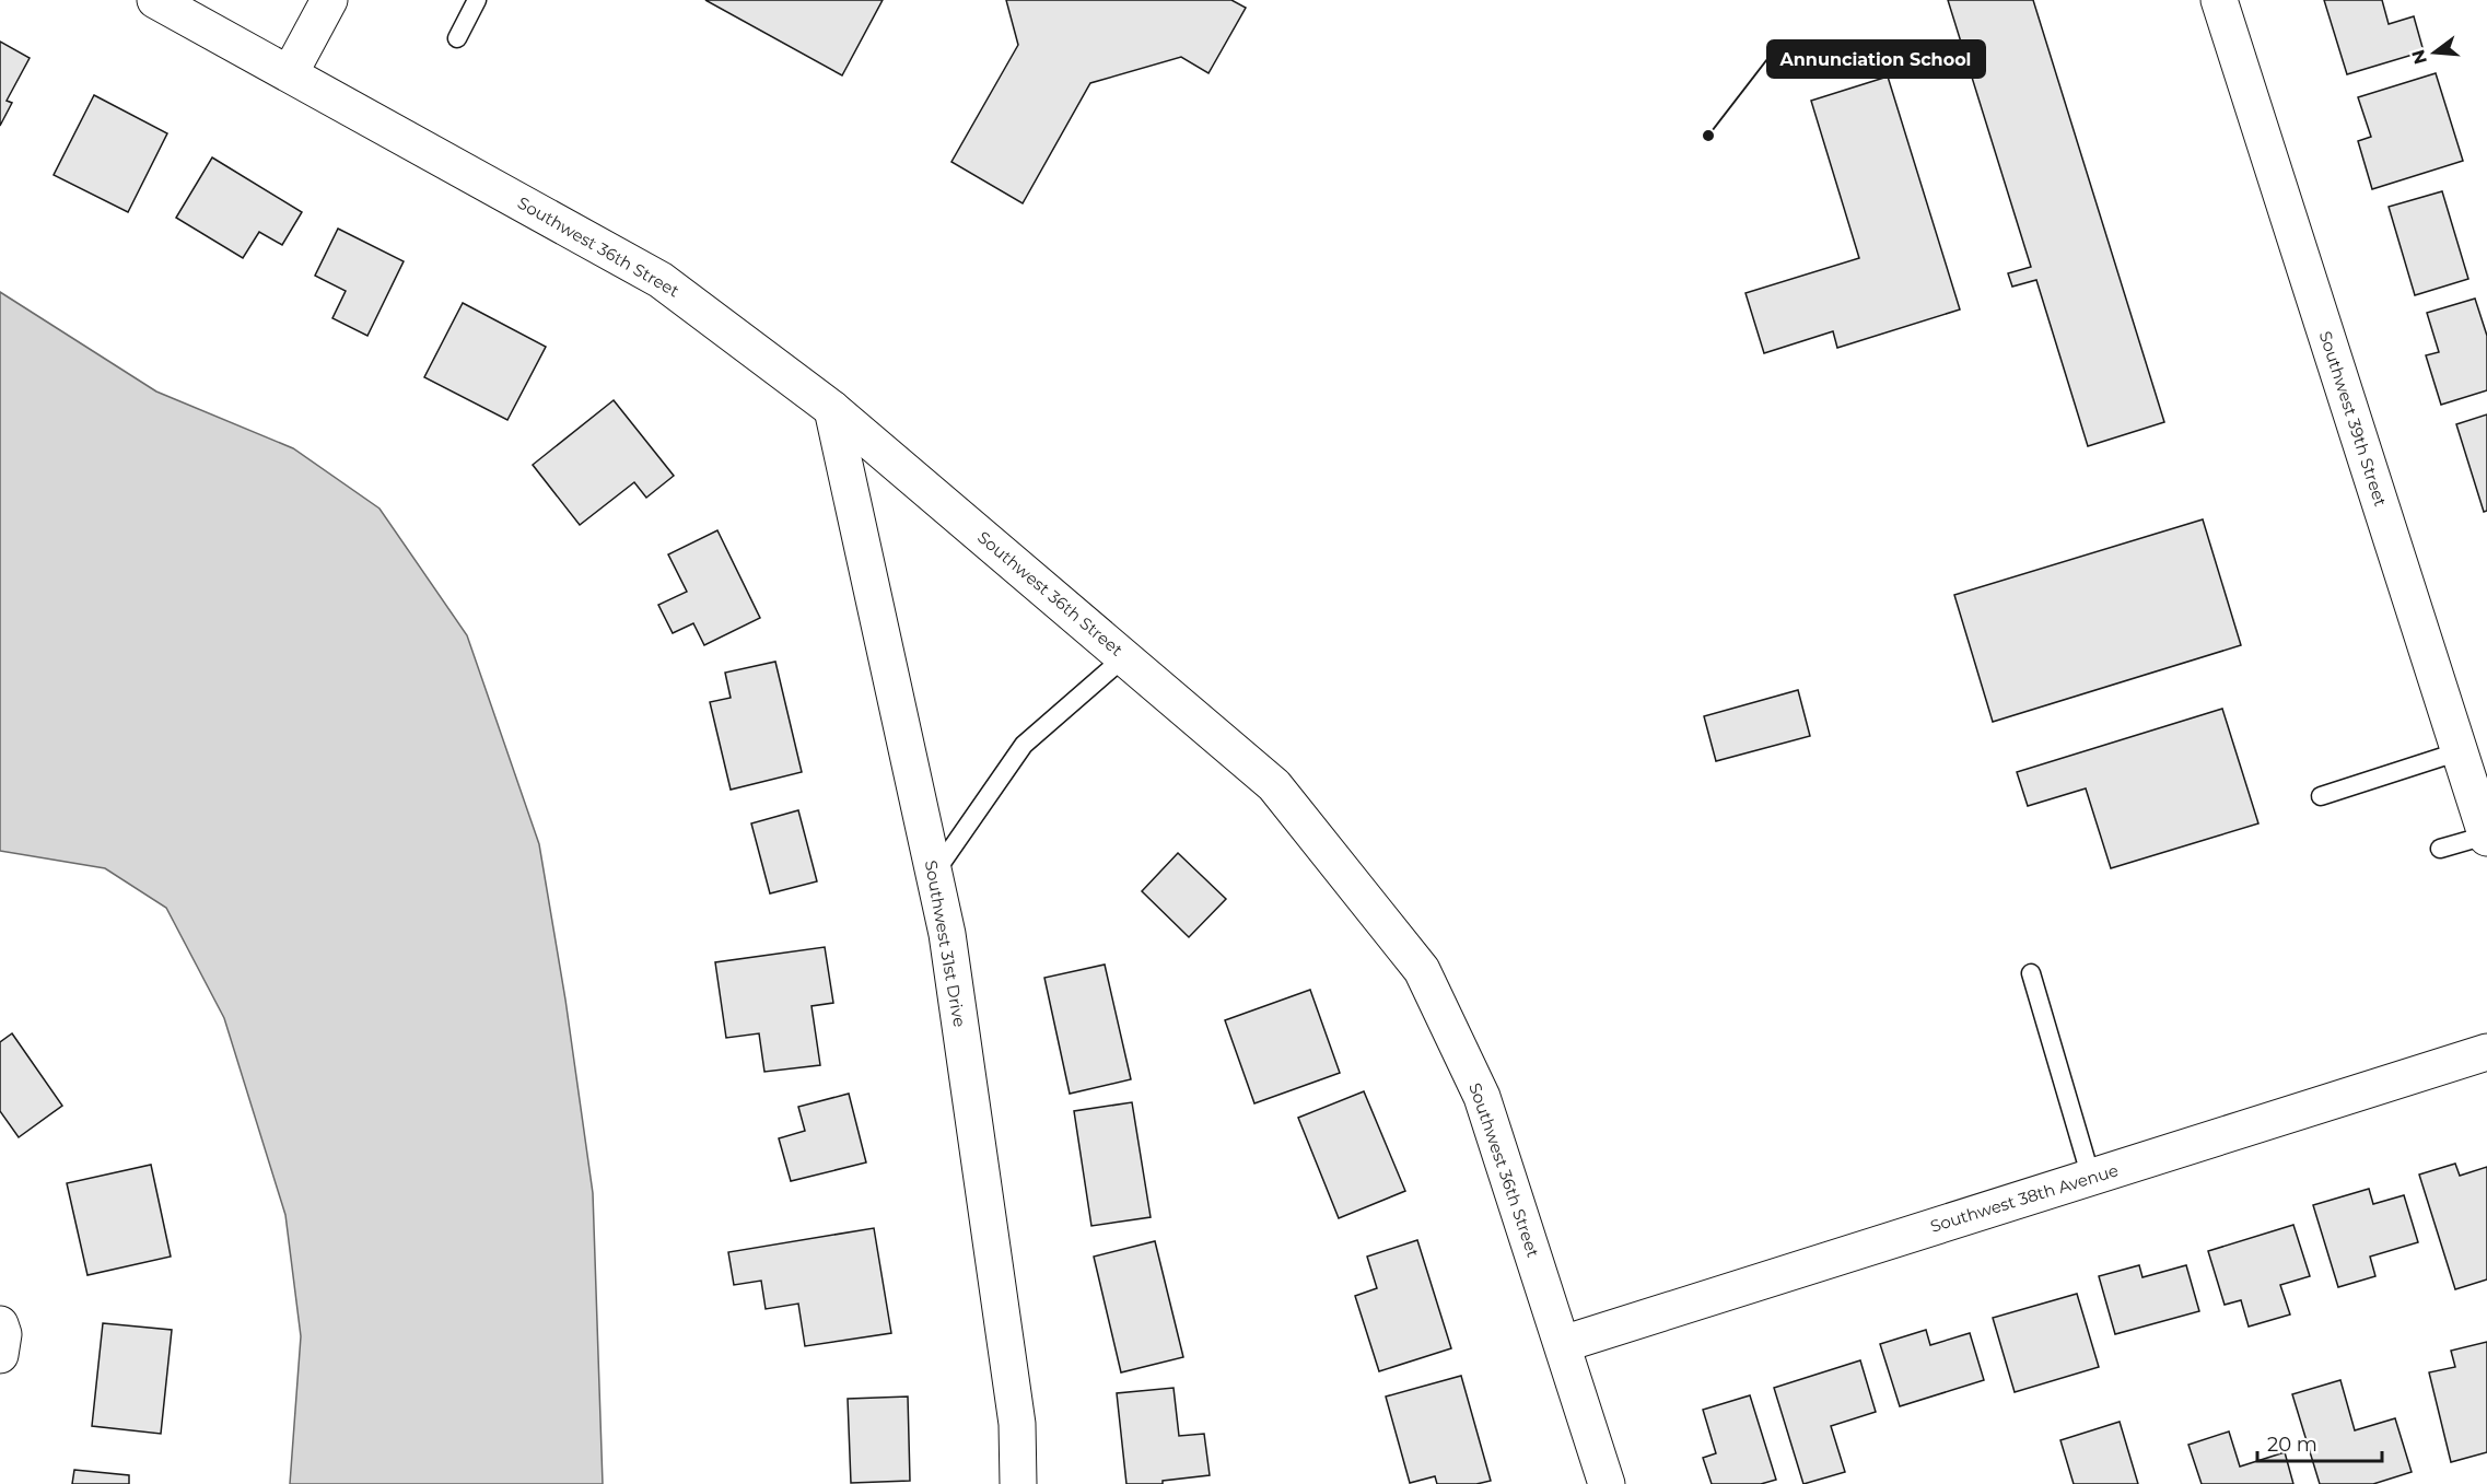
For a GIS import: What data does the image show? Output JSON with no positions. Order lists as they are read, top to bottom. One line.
{"streets":{"street":["Southwest 36th Street","Southwest 39th Street","Southwest 31st Drive","Southwest 38th Avenue"]},"crossings":[["Southwest 36th Street","Southwest 31st Drive"],["Southwest 36th Street","Southwest 38th Avenue"]],"places":["Annunciation School"],"scale_bar":"20 m","north":"left"}
